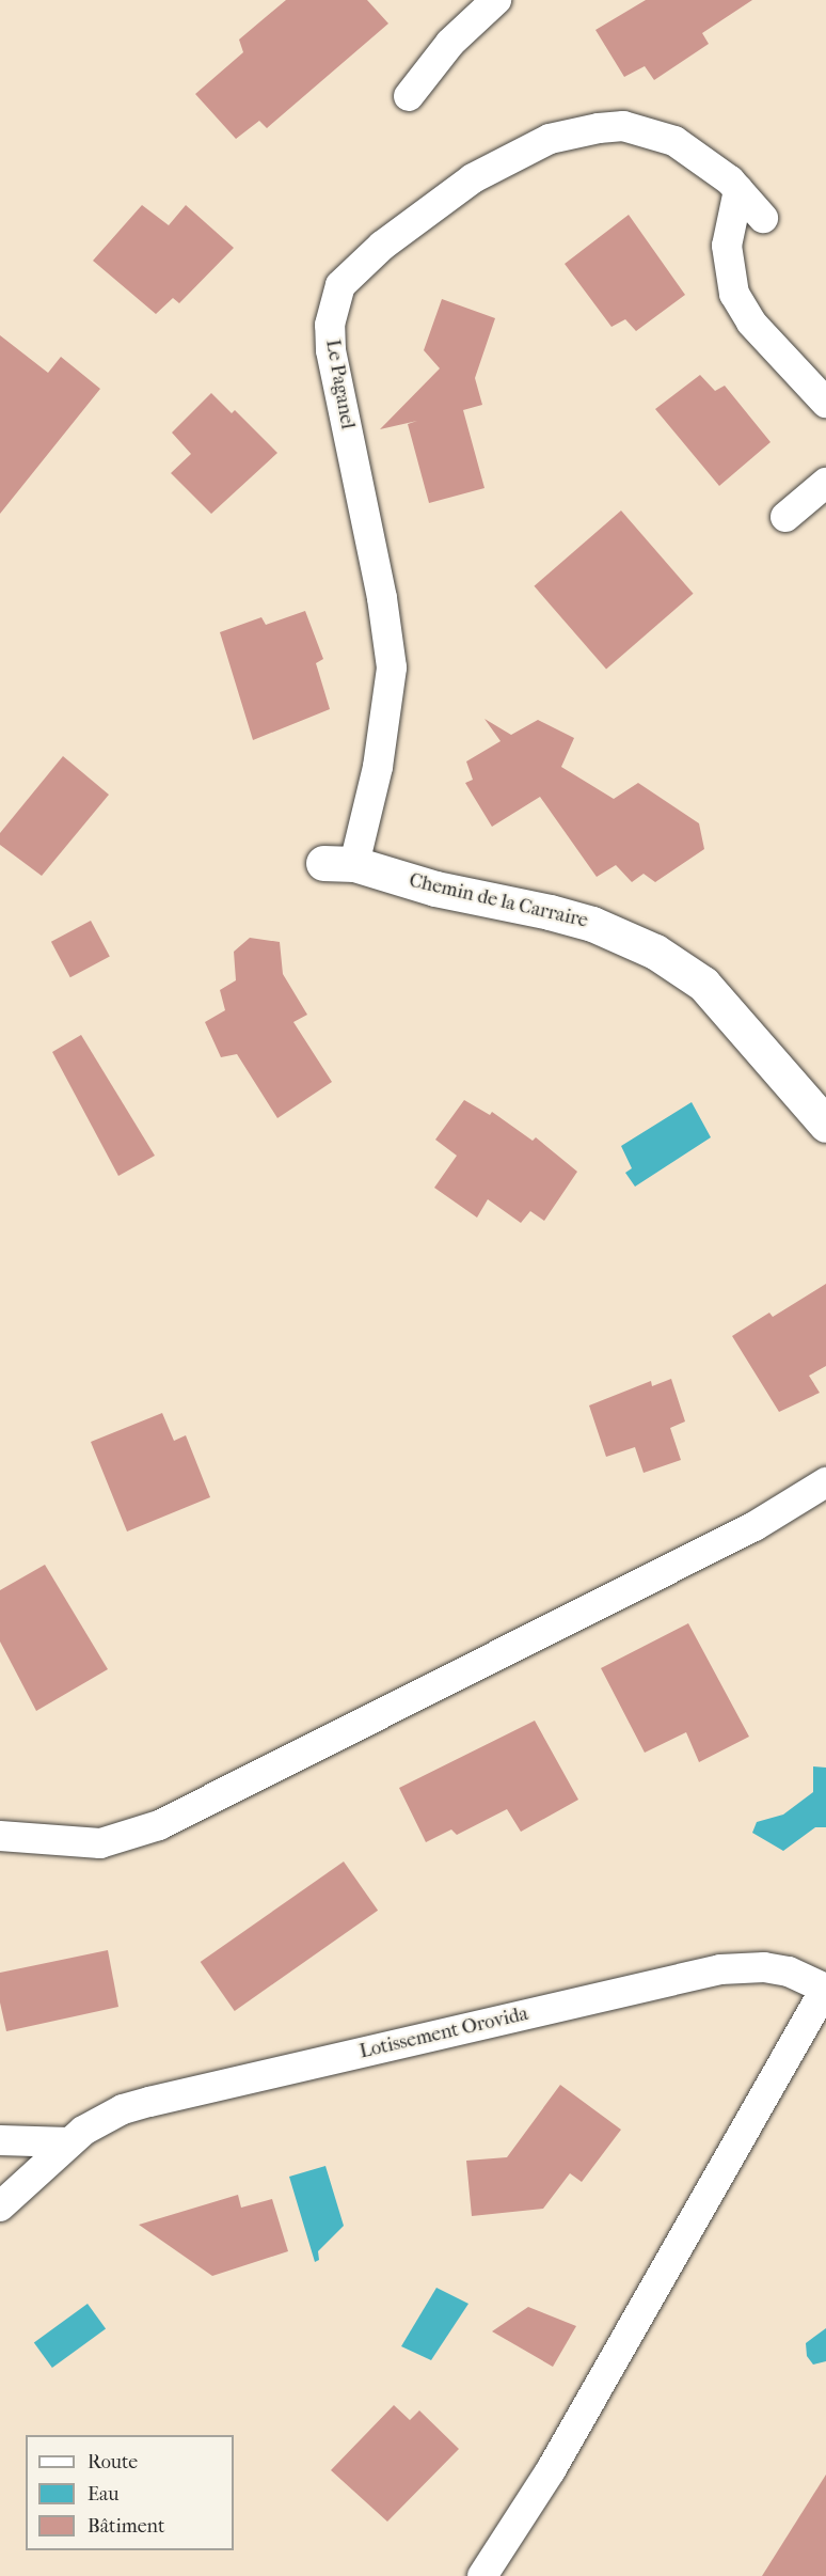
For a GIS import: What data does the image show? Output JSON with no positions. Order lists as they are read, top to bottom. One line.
{"streets":{"street":["Chemin de la Carraire"],"lane":["Le Paganel","Lotissement Orovida"]},"crossings":[["Le Paganel","Chemin de la Carraire"]],"legend":["Route","Eau","Bâtiment"]}
